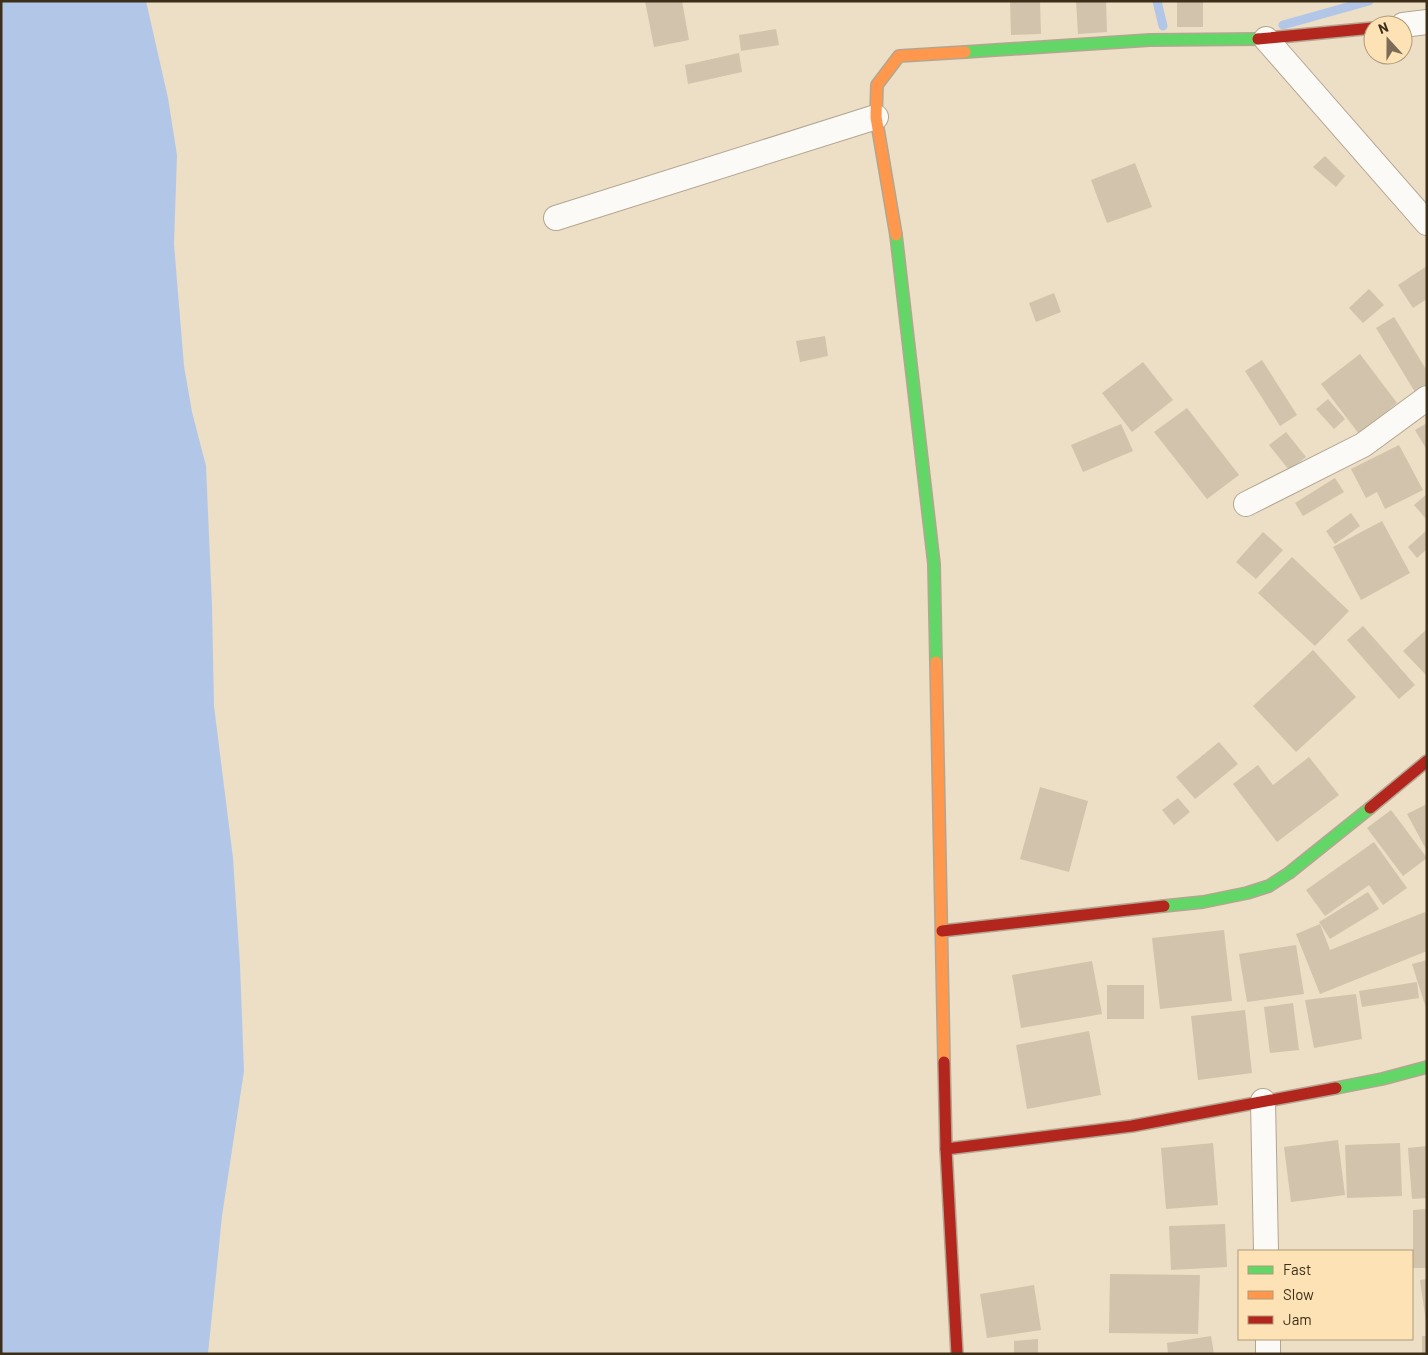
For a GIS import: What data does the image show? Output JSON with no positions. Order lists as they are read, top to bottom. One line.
{"legend":["Fast","Slow","Jam"],"north":"top"}
